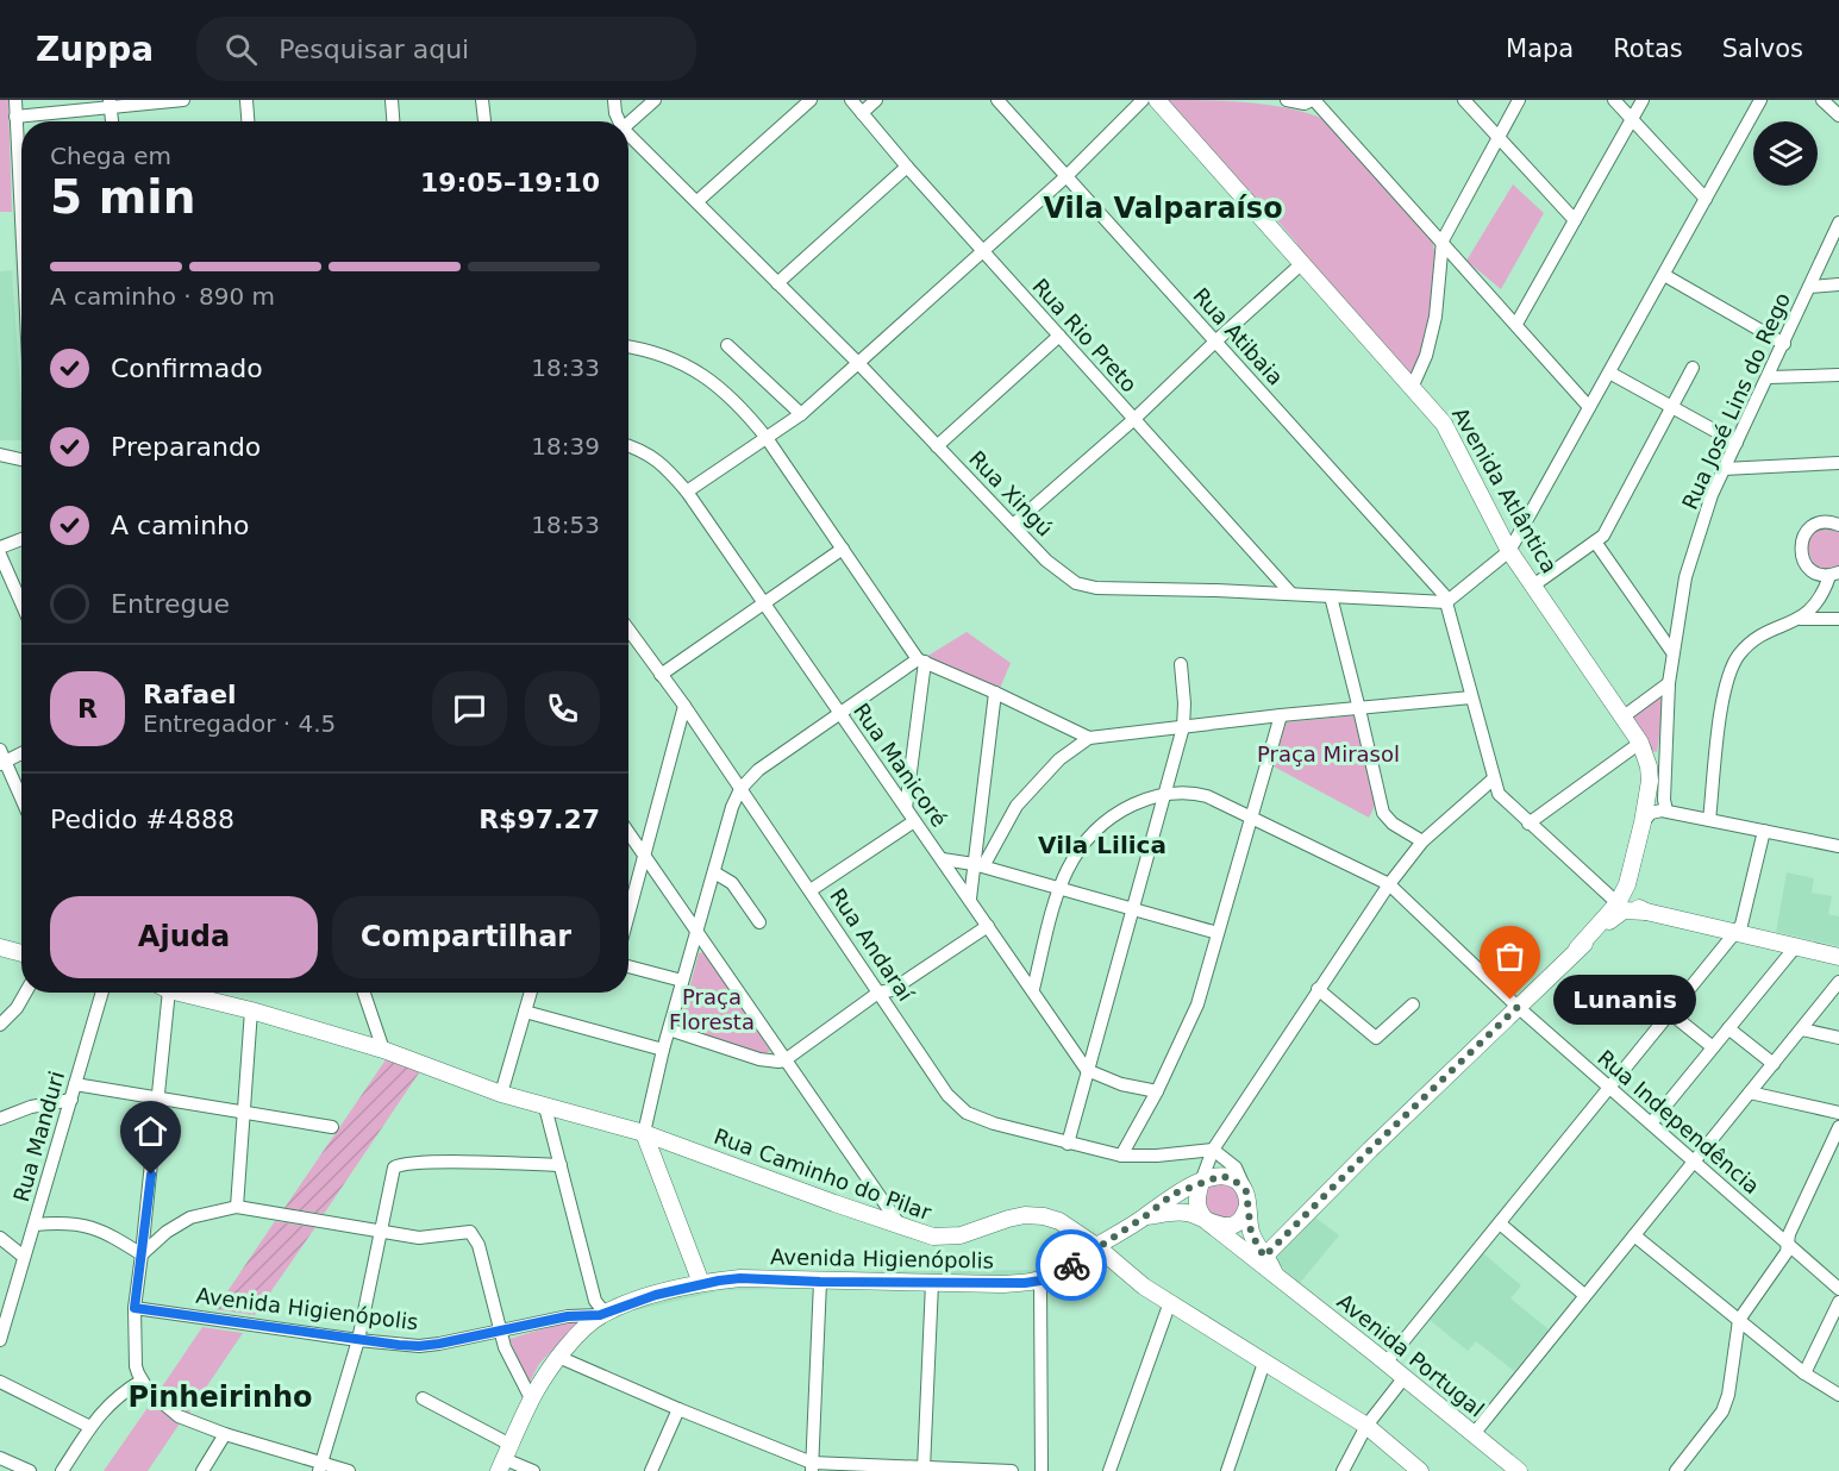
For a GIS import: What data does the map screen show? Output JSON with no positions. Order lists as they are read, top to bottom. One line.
{"streets":{"main road":["Avenida Atlântica","Rua Caminho do Pilar","Avenida Higienópolis","Avenida Portugal"],"street":["Rua Rio Preto","Rua Atibaia","Rua José Lins do Rego","Rua Xingú","Rua Manicoré","Rua Andaraí","Rua Independência","Rua Manduri"]},"crossings":[["Rua Rio Preto","Rua Xingú"],["Rua Atibaia","Rua Xingú"],["Rua José Lins do Rego","Avenida Atlântica"],["Rua Manicoré","Rua Independência"],["Rua Andaraí","Avenida Portugal"],["Rua Caminho do Pilar","Avenida Higienópolis"],["Avenida Higienópolis","Avenida Portugal"]],"districts":["Vila Valparaíso","Vila Lilica","Pinheirinho"],"parks":["Praça Mirasol","Praça Floresta"],"places":["Lunanis"],"page":{"header":"Zuppa","search":"Pesquisar aqui","nav":["Mapa","Rotas","Salvos"],"heading":["5 min","Chega em","19:05–19:10"],"panel":["Rafael","Entregador · 4.5","Pedido #4888","R$97.27"],"bar":"A caminho · 890 m","list":[["Confirmado","18:33"],["Preparando","18:39"],["A caminho","18:53"],"Entregue"],"round":"R","buttons":["Ajuda","Compartilhar"],"bubble":"Lunanis"}}
